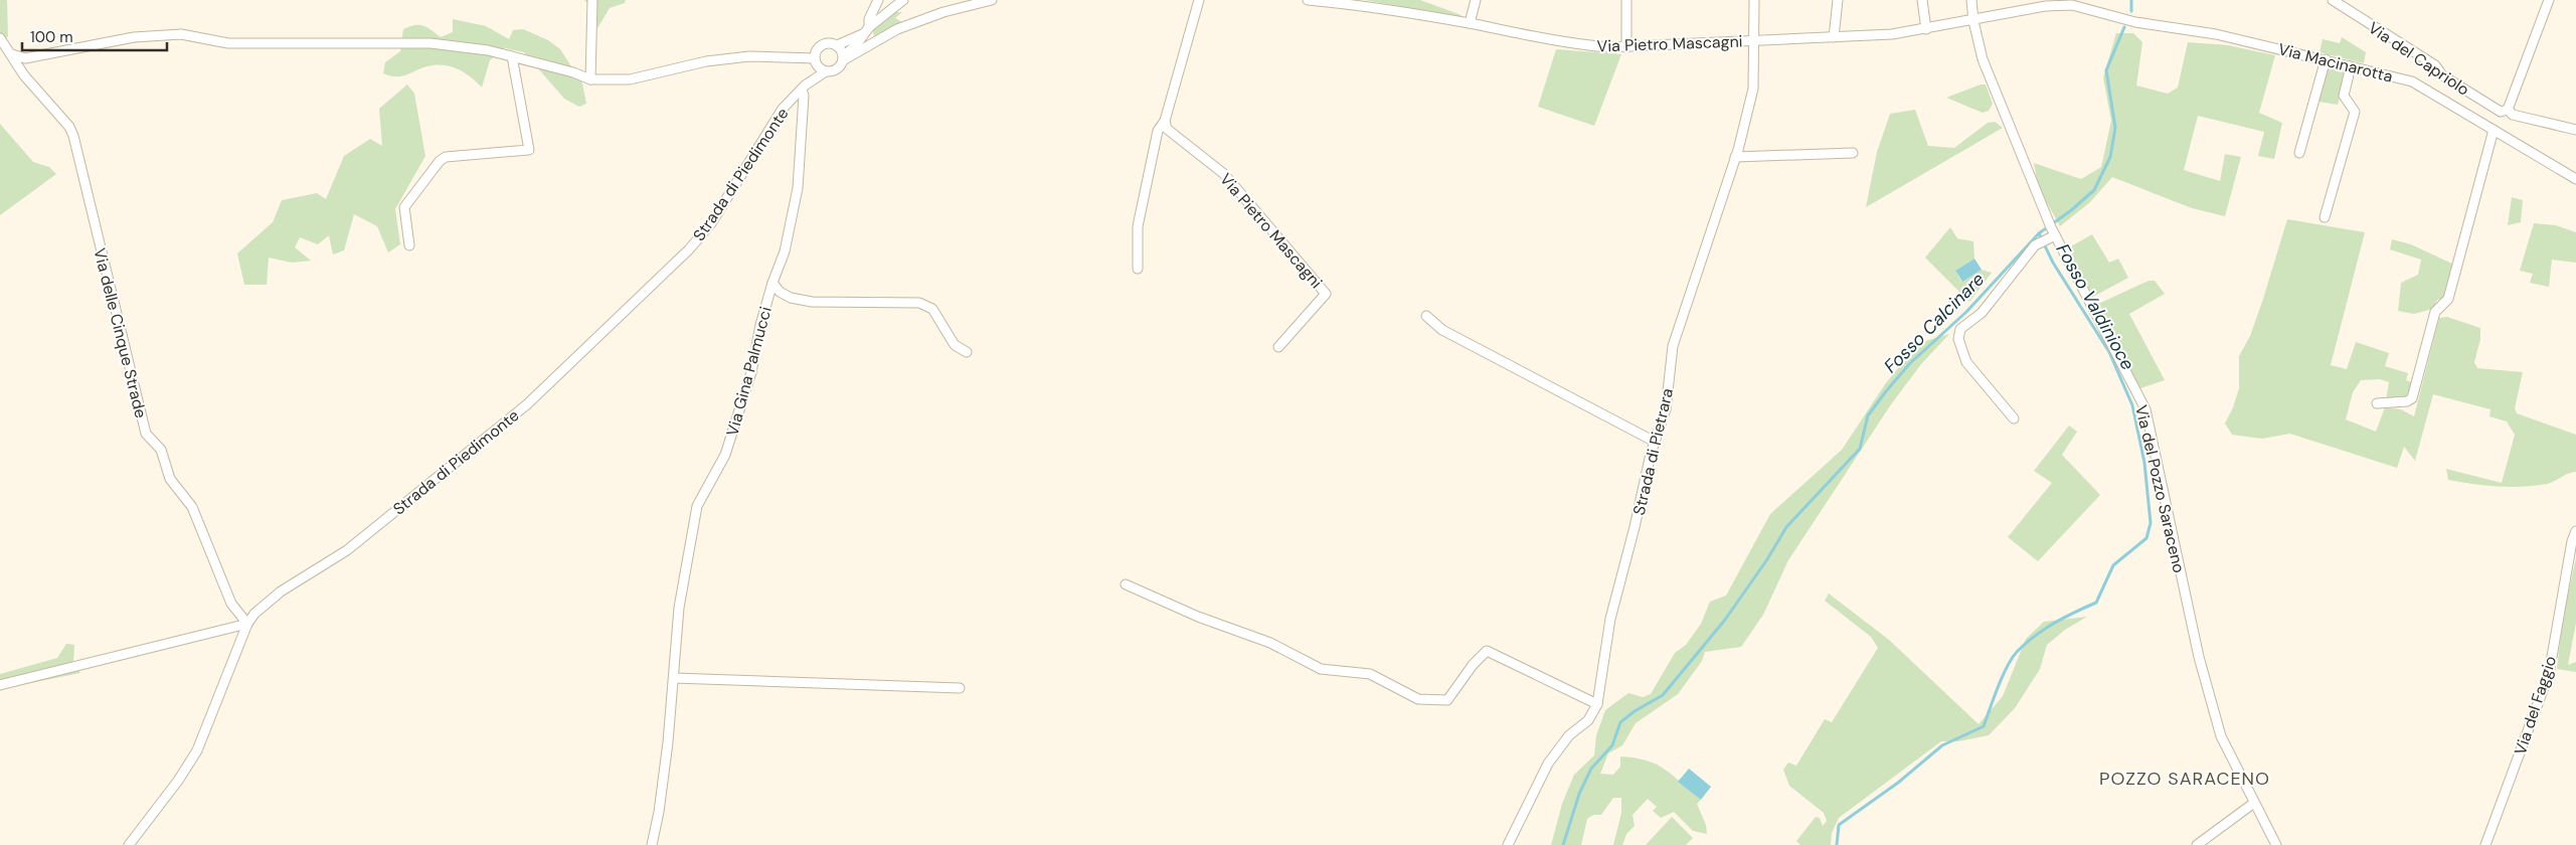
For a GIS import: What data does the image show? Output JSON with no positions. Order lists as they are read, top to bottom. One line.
{"streets":{"street":["Via Pietro Mascagni","Via del Capriolo","Via Macinarotta","Strada di Piedimonte","Via delle Cinque Strade","Via Gina Palmucci","Strada di Pietrara","Via del Pozzo Saraceno","Via del Faggio"]},"crossings":[["Via Pietro Mascagni","Via Macinarotta"],["Via Pietro Mascagni","Strada di Pietrara"],["Via Pietro Mascagni","Via del Pozzo Saraceno"],["Via Macinarotta","Via del Pozzo Saraceno"],["Strada di Piedimonte","Via delle Cinque Strade"],["Strada di Piedimonte","Via Gina Palmucci"]],"districts":["POZZO SARACENO"],"water":["Fosso Valdinioce","Fosso Calcinare"],"scale_bar":"100 m"}
